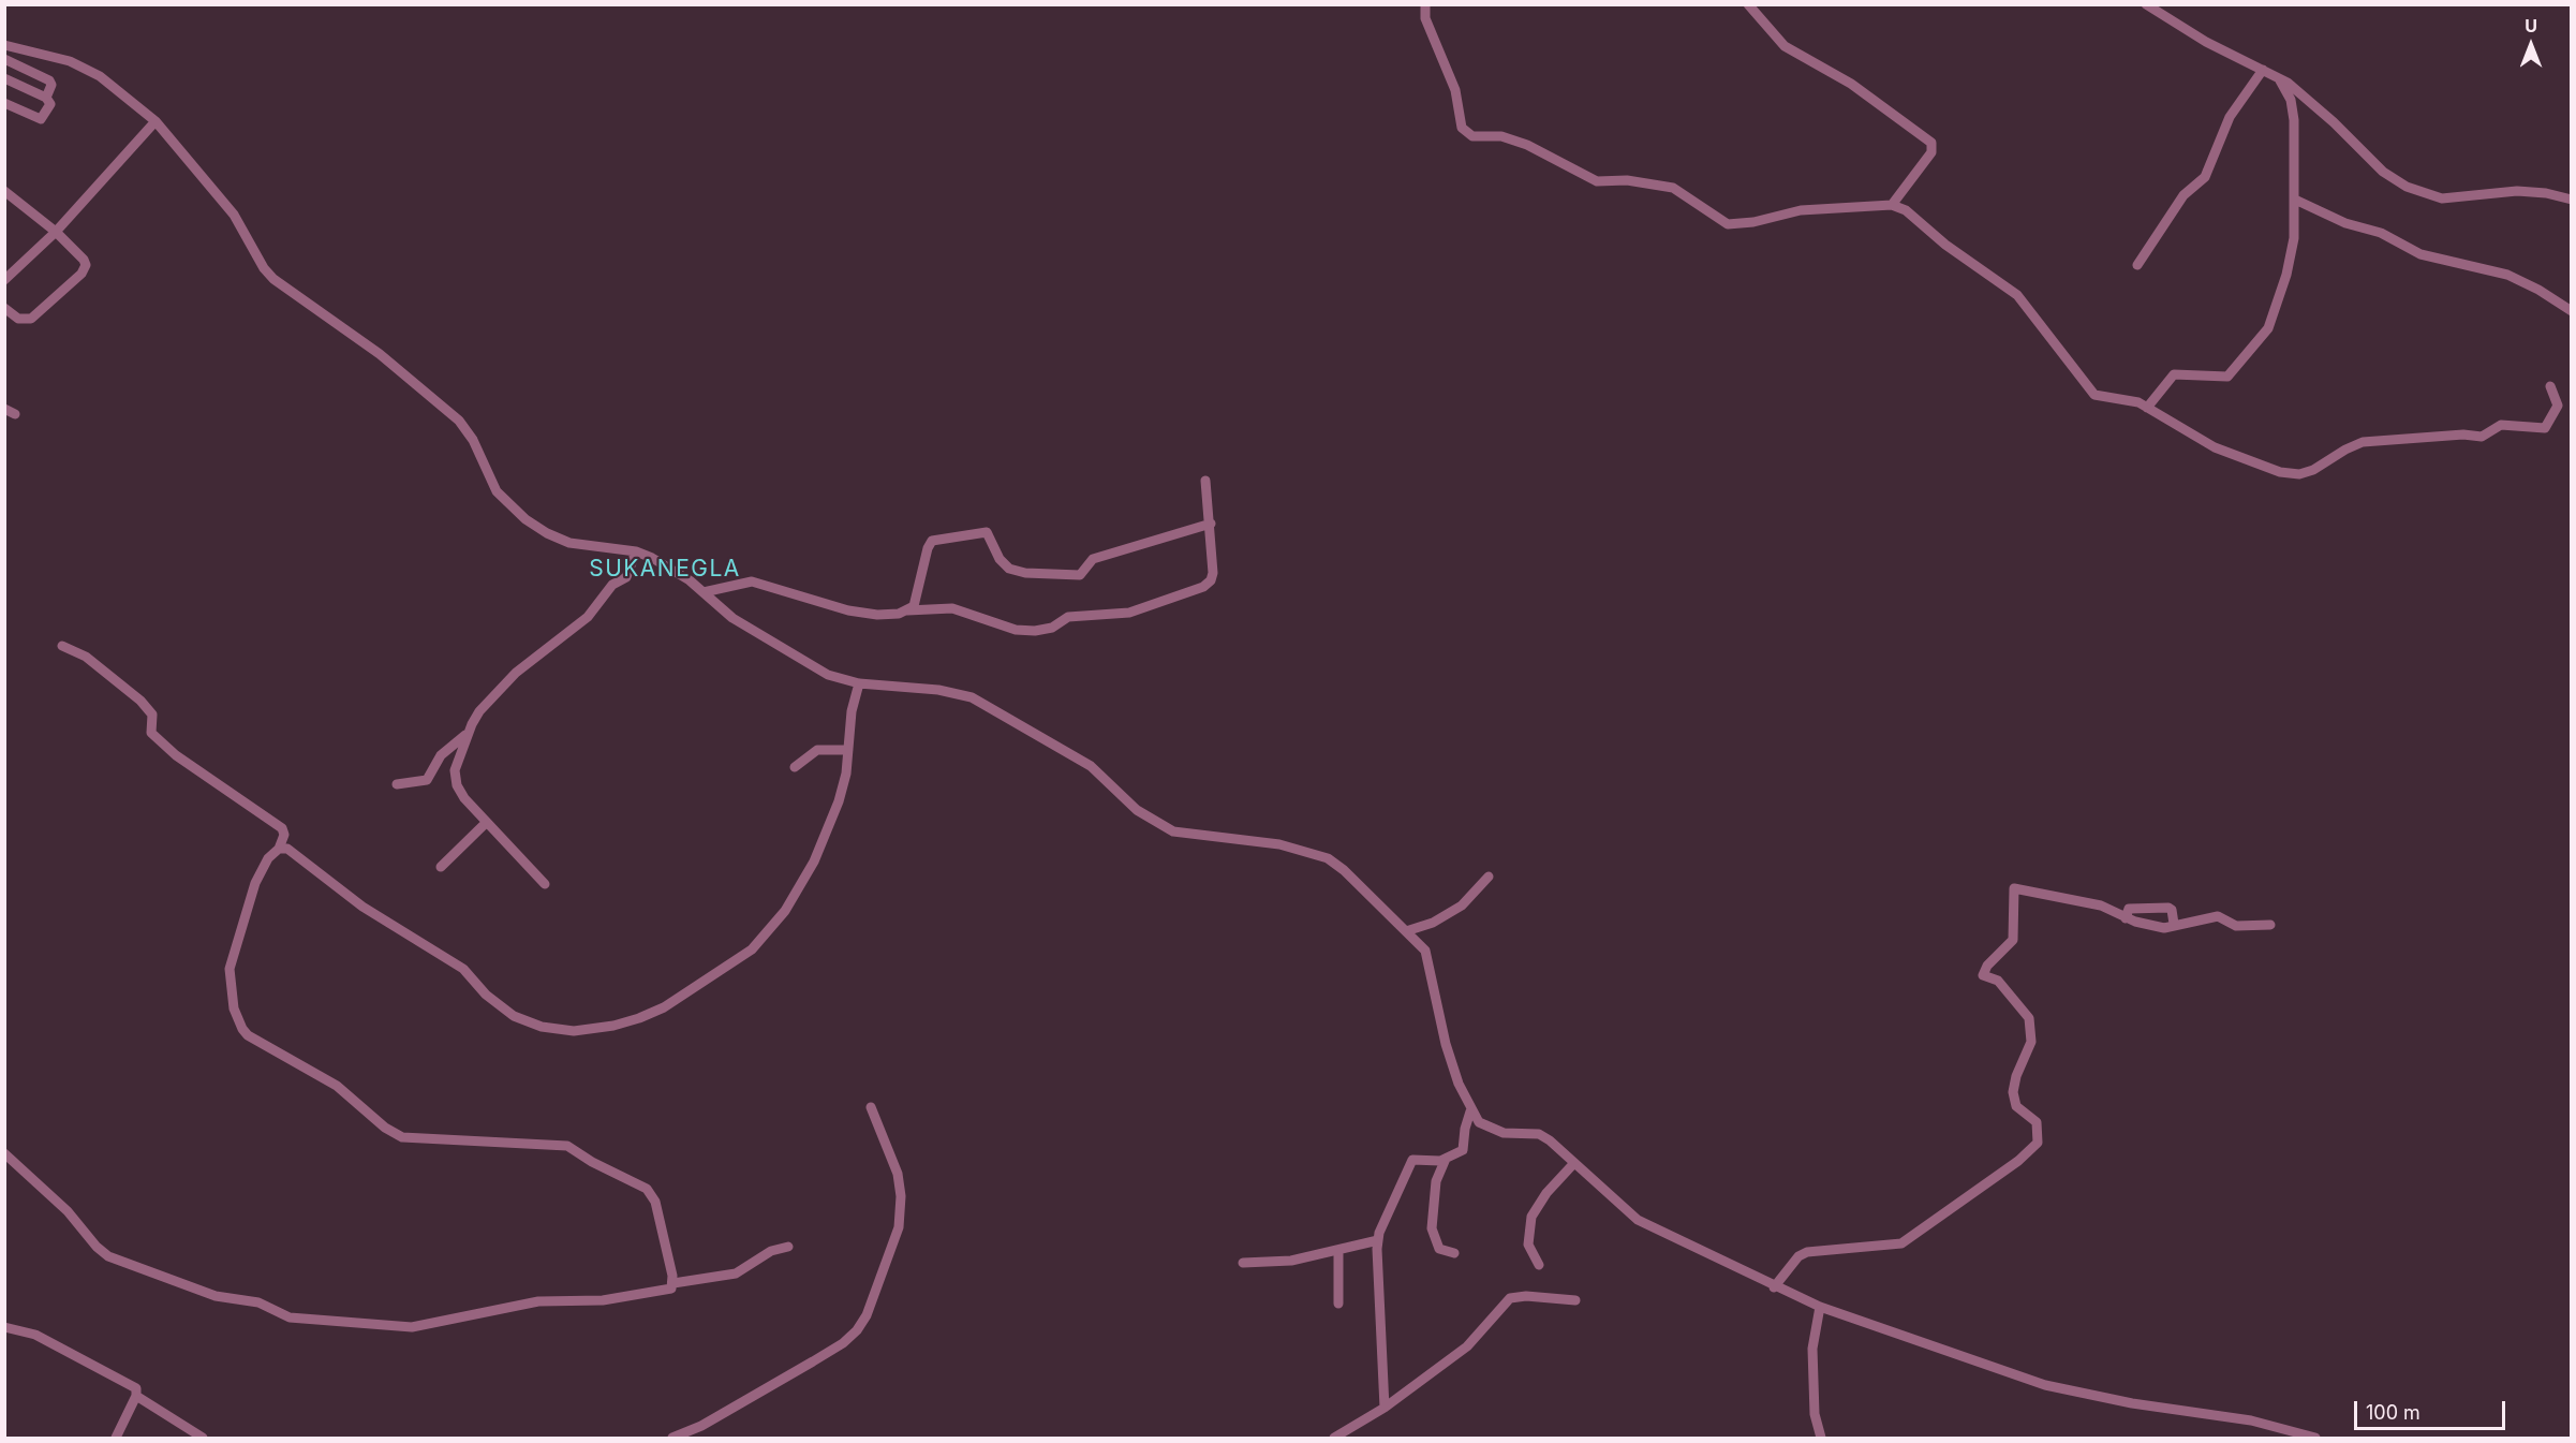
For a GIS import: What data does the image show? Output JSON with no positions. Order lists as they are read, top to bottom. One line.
{"districts":["SUKANEGLA"],"scale_bar":"100 m","north":"top"}
